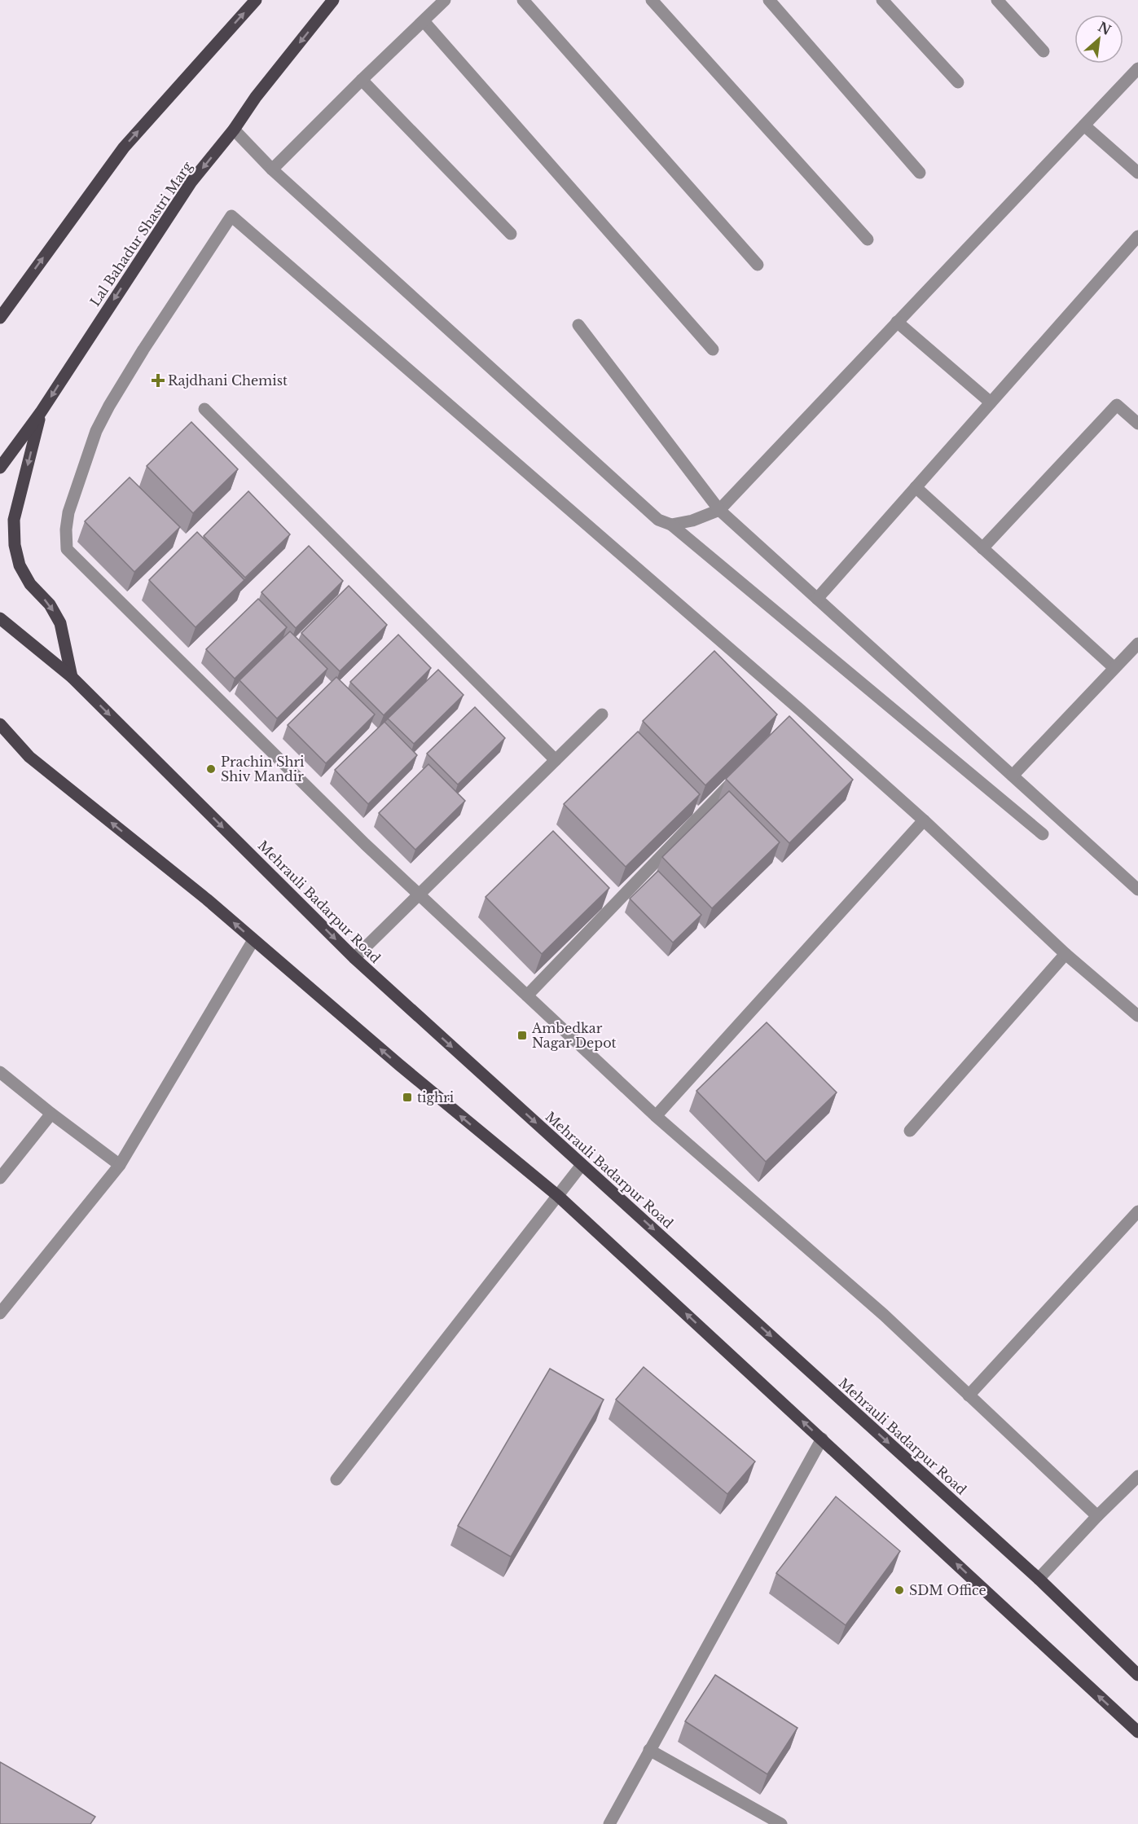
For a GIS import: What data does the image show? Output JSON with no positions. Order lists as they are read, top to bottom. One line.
{"streets":{"main road":["Lal Bahadur Shastri Marg","Mehrauli Badarpur Road"]},"places":{"health":["Rajdhani Chemist"],"other":["Prachin Shri Shiv Mandir","SDM Office"],"transit":["Ambedkar Nagar Depot","tighri"]},"north":"top right"}
